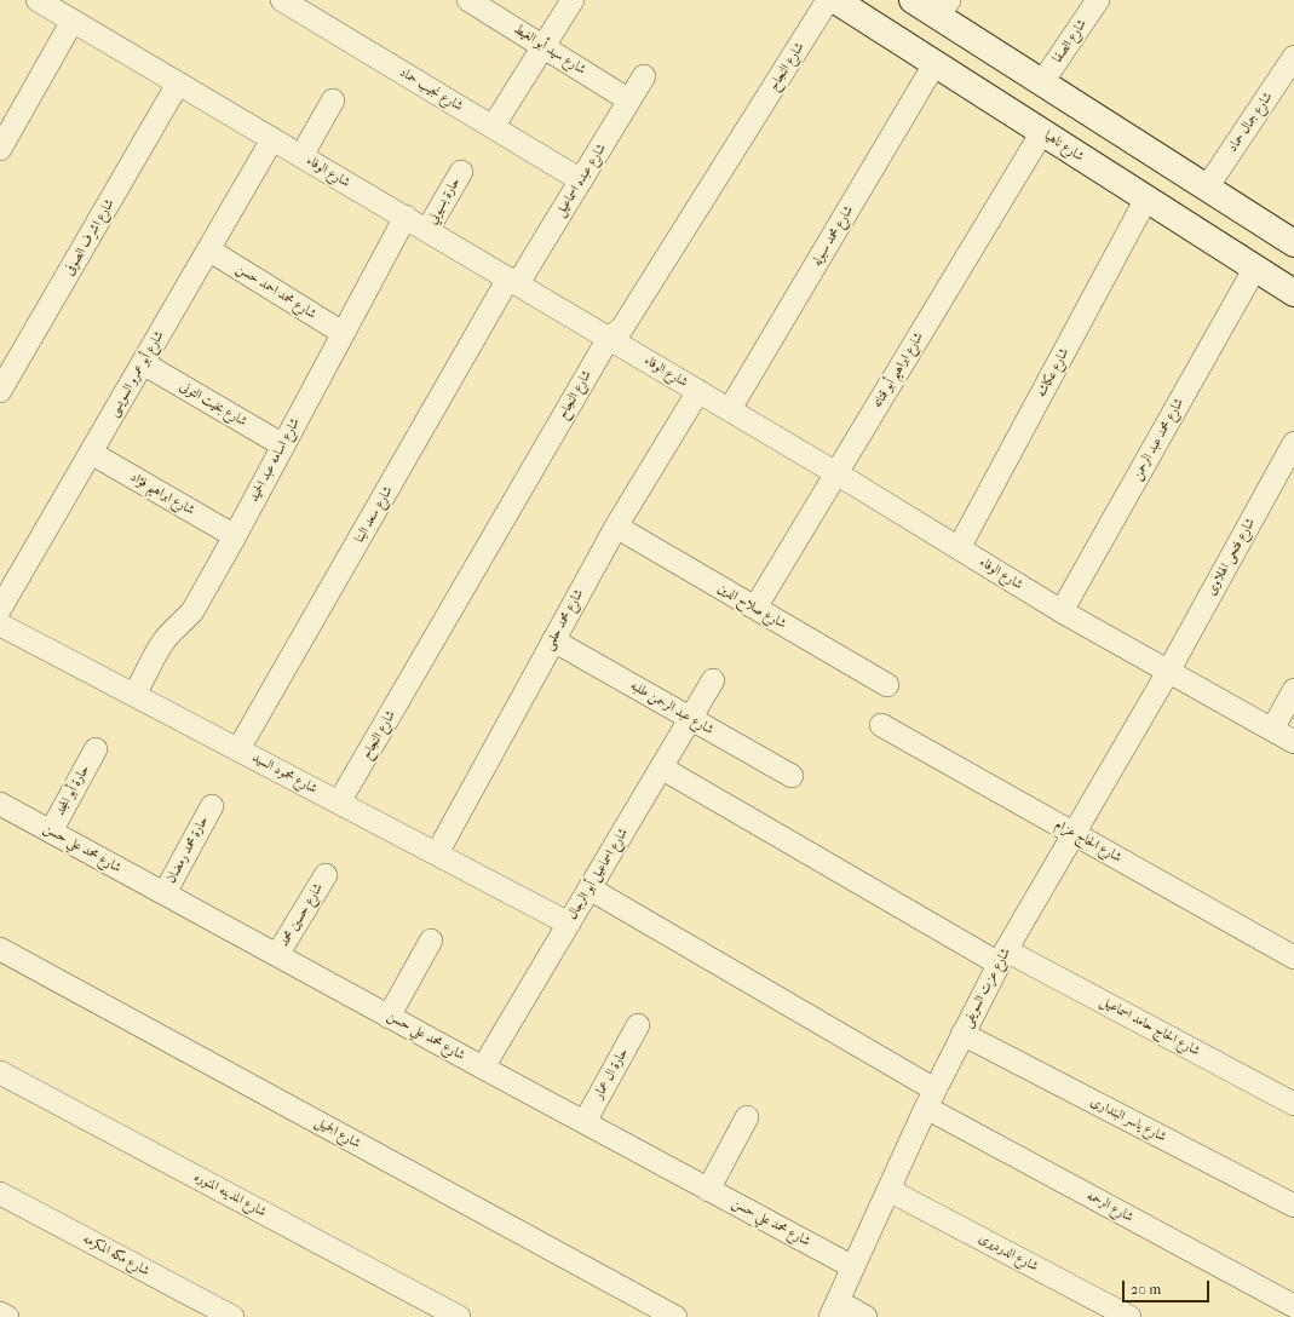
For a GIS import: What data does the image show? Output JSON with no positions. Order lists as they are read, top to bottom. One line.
{"streets":{"main road":["شارع ناهيا"],"street":["شارع الصفا","شارع سيد أبو الغيط","شارع النجاح","شارع نجيب حماد","شارع جمال حماد","شارع الوفاء","شارع عبده اسماعيل","حارة بسيوني","شارع محمد سبوله","شارع اشرف الصوفى","شارع محمد احمد حسن","شارع ابراهيم أبو قتاته","شارع عكاشه","شارع أبو عمرو السويسى","شارع بخيت التونى","شارع محمد عبد الرحمن","شارع اسامه عبد الحميد","شارع ابراهيم فؤاد","شارع سعد البنا","شارع فتحى الهلاوى","شارع صلاح الدين","شارع محمد حلمى","شارع عبد الرحمن طلبه","شارع محمود السيد","حارة أبو المجد","شارع الحاج عزام","شارع محمد علي حسن","حارة محمد رمضان","شارع اسماعيل أبو الرجال","شارع حسين محمد","شارع عزت السويفى","شارع الحاج حامد اسماعيل","حارة ال عمار","شارع ياسر البندارى","شارع الجميل","شارع المدينه المنوره","شارع الرحمه","شارع الدرديرى","شارع مكه المكرمه"]},"crossings":[["شارع سيد أبو الغيط","شارع عبده اسماعيل"],["شارع النجاح","شارع الوفاء"],["شارع النجاح","شارع محمود السيد"],["شارع نجيب حماد","شارع عبده اسماعيل"],["شارع ناهيا","شارع محمد سبوله"],["شارع ناهيا","شارع ابراهيم أبو قتاته"],["شارع ناهيا","شارع عكاشه"],["شارع ناهيا","شارع محمد عبد الرحمن"],["شارع الوفاء","شارع عبده اسماعيل"],["شارع الوفاء","حارة بسيوني"],["شارع الوفاء","شارع محمد سبوله"],["شارع الوفاء","شارع اشرف الصوفى"],["شارع الوفاء","شارع ابراهيم أبو قتاته"],["شارع الوفاء","شارع عكاشه"],["شارع الوفاء","شارع أبو عمرو السويسى"],["شارع الوفاء","شارع محمد عبد الرحمن"],["شارع الوفاء","شارع اسامه عبد الحميد"],["شارع الوفاء","شارع سعد البنا"],["شارع الوفاء","شارع فتحى الهلاوى"],["شارع الوفاء","شارع محمد حلمى"],["شارع الوفاء","شارع عزت السويفى"],["شارع عبده اسماعيل","شارع سعد البنا"],["شارع محمد احمد حسن","شارع أبو عمرو السويسى"],["شارع محمد احمد حسن","شارع اسامه عبد الحميد"],["شارع ابراهيم أبو قتاته","شارع صلاح الدين"],["شارع أبو عمرو السويسى","شارع بخيت التونى"],["شارع أبو عمرو السويسى","شارع ابراهيم فؤاد"],["شارع بخيت التونى","شارع اسامه عبد الحميد"],["شارع اسامه عبد الحميد","شارع ابراهيم فؤاد"],["شارع اسامه عبد الحميد","شارع محمود السيد"],["شارع سعد البنا","شارع محمود السيد"],["شارع فتحى الهلاوى","شارع عزت السويفى"],["شارع صلاح الدين","شارع محمد حلمى"],["شارع محمد حلمى","شارع عبد الرحمن طلبه"],["شارع محمد حلمى","شارع محمود السيد"],["شارع عبد الرحمن طلبه","شارع اسماعيل أبو الرجال"],["شارع محمود السيد","شارع اسماعيل أبو الرجال"],["حارة أبو المجد","شارع محمد علي حسن"],["شارع الحاج عزام","شارع عزت السويفى"],["شارع محمد علي حسن","حارة محمد رمضان"],["شارع محمد علي حسن","شارع اسماعيل أبو الرجال"],["شارع محمد علي حسن","شارع حسين محمد"],["شارع محمد علي حسن","شارع عزت السويفى"],["شارع محمد علي حسن","حارة ال عمار"],["شارع اسماعيل أبو الرجال","شارع الحاج حامد اسماعيل"],["شارع اسماعيل أبو الرجال","شارع الرحمه"],["شارع عزت السويفى","شارع الحاج حامد اسماعيل"],["شارع عزت السويفى","شارع ياسر البندارى"],["شارع عزت السويفى","شارع الرحمه"],["شارع عزت السويفى","شارع الدرديرى"]],"scale_bar":"20 m"}
